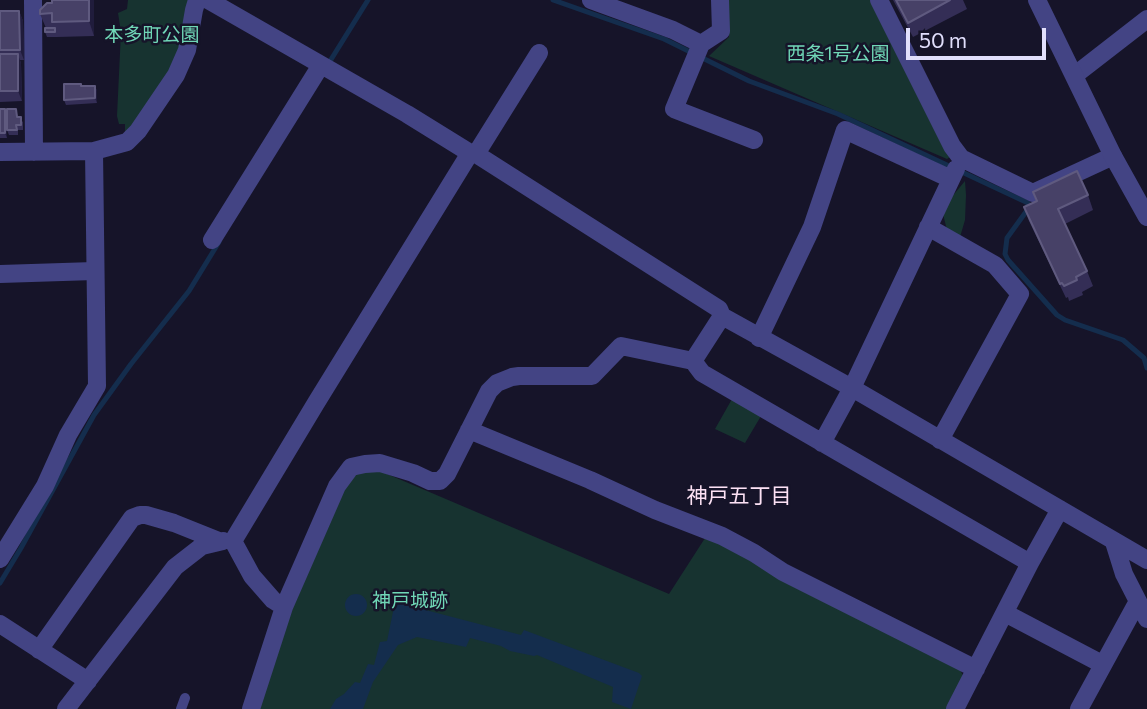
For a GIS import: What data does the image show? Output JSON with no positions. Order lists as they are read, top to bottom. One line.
{"districts":["神戸五丁目"],"parks":["本多町公園","西条1号公園","神戸城跡"],"scale_bar":"50 m"}
